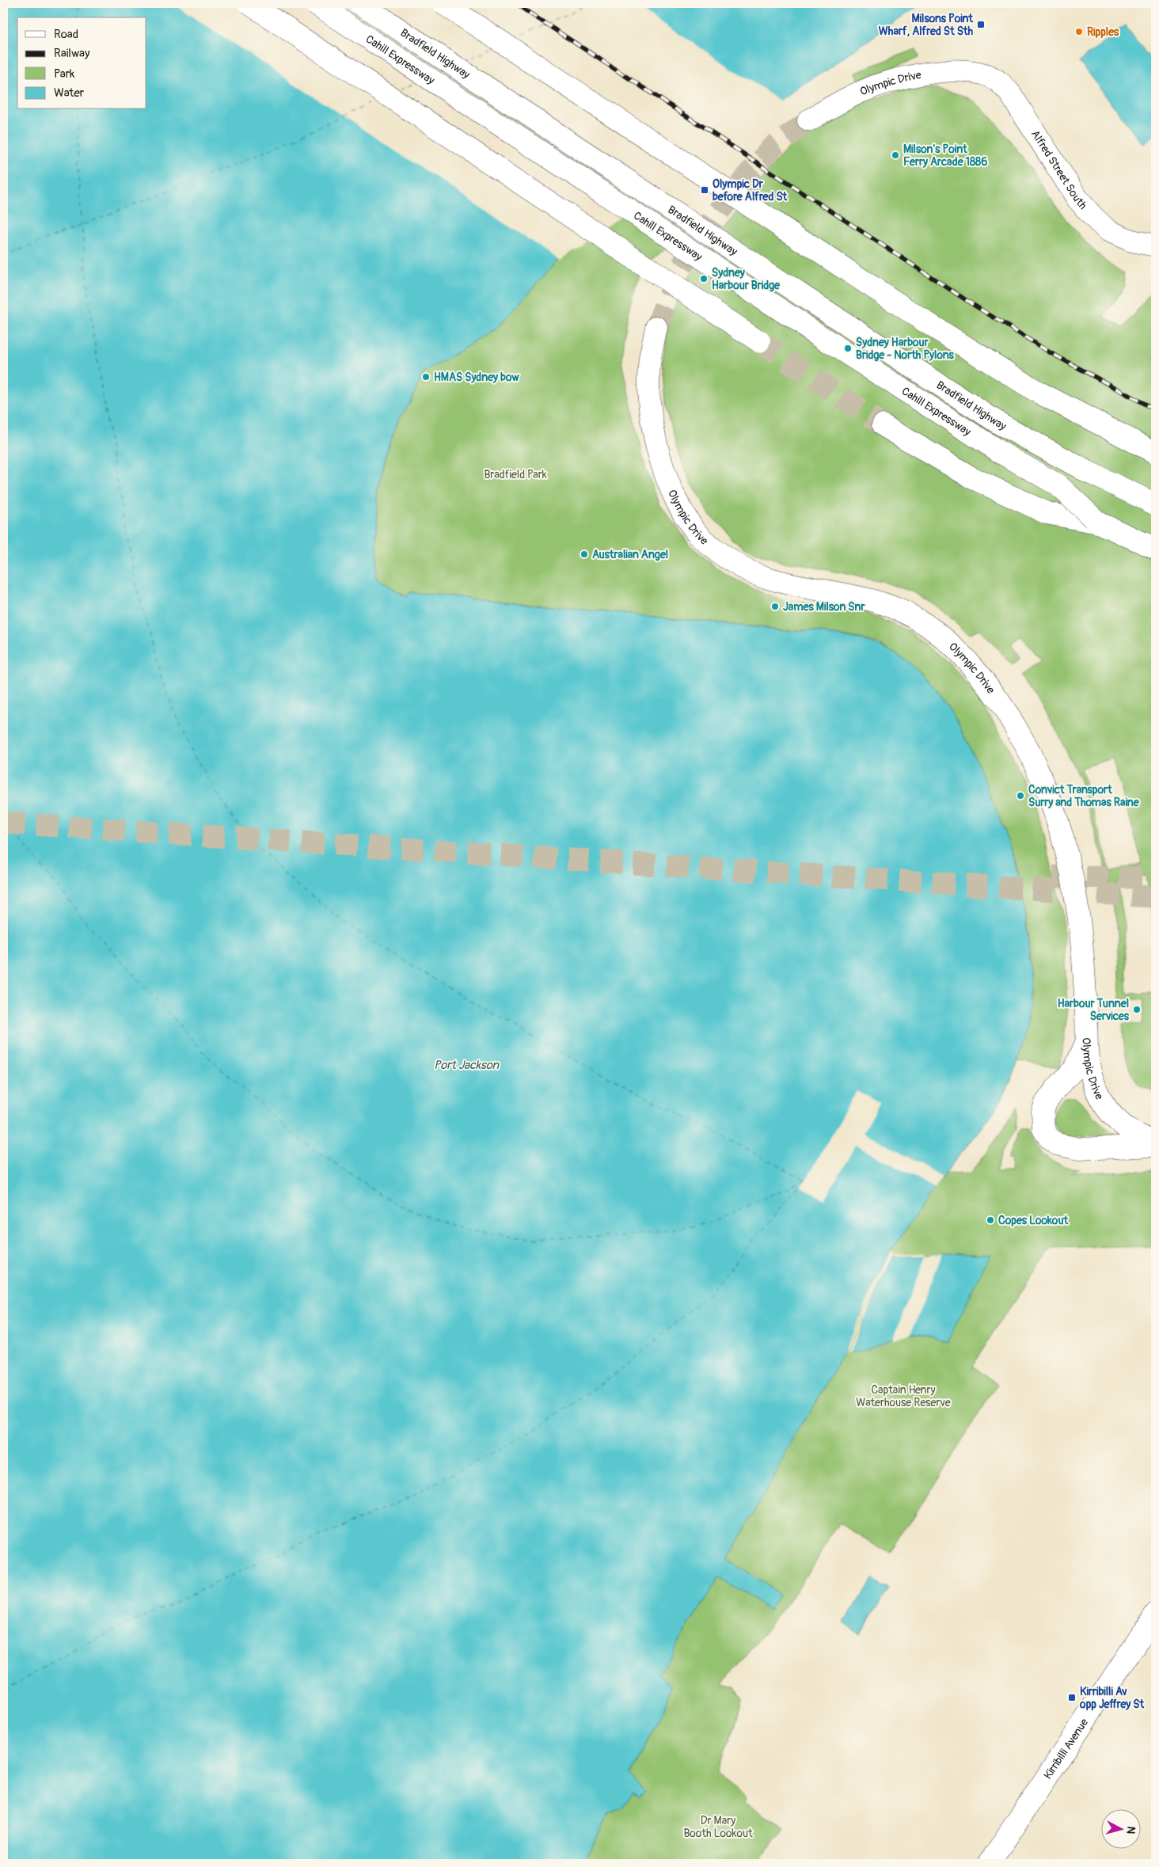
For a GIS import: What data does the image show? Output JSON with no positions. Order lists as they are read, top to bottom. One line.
{"streets":{"main road":["Bradfield Highway","Cahill Expressway","Olympic Drive","Alfred Street South","Kirribilli Avenue"]},"crossings":[["Olympic Drive","Alfred Street South"]],"water":["Port Jackson"],"parks":["Bradfield Park","Captain Henry Waterhouse Reserve","Dr Mary Booth Lookout"],"places":{"transit":["Milsons Point Wharf, Alfred St Sth","Olympic Dr before Alfred St","Kirribilli Av opp Jeffrey St"],"other":["Ripples","Milson's Point Ferry Arcade 1886","Sydney Harbour Bridge","Sydney Harbour Bridge - North Pylons","HMAS Sydney bow","Australian Angel","James Milson Snr","Convict Transport Surry and Thomas Raine","Harbour Tunnel Services","Copes Lookout"]},"legend":["Road","Railway","Park","Water"],"north":"right"}
